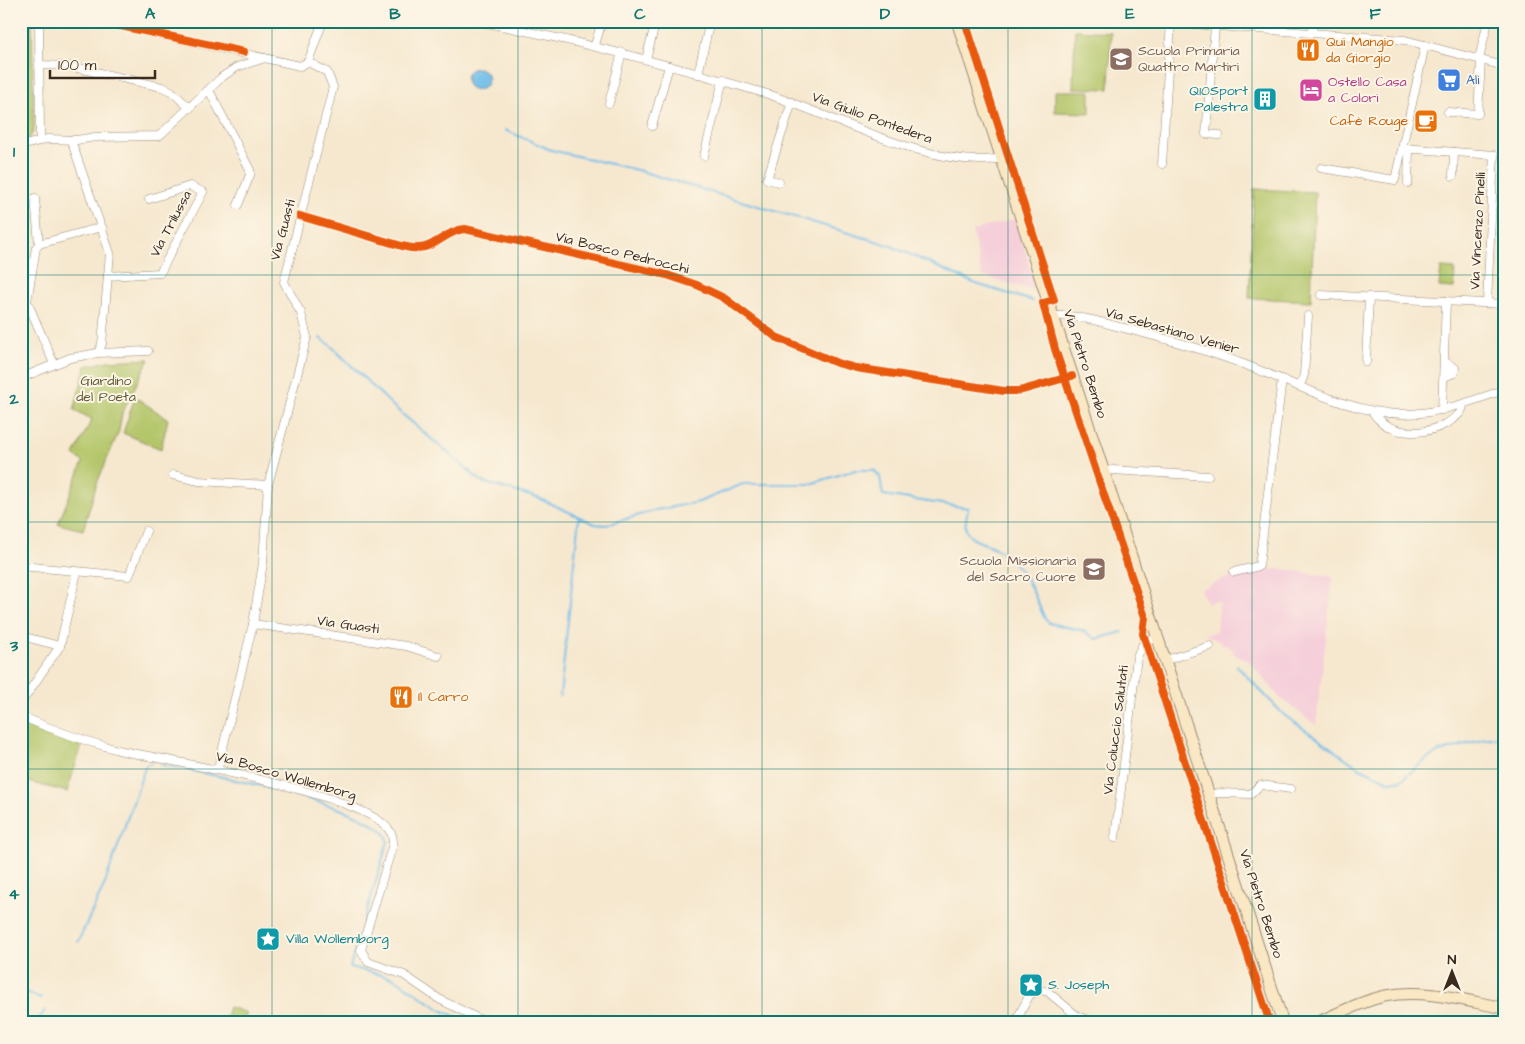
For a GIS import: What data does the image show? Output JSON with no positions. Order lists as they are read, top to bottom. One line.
{"streets":{"main road":["Via Pietro Bembo"],"street":["Via Giulio Pontedera","Via Trilussa","Via Guasti","Via Vincenzo Pinelli","Via Bosco Pedrocchi","Via Sebastiano Venier","Via Coluccio Salutati","Via Bosco Wollemborg"]},"crossings":[["Via Giulio Pontedera","Via Pietro Bembo"],["Via Guasti","Via Bosco Pedrocchi"],["Via Guasti","Via Bosco Wollemborg"],["Via Bosco Pedrocchi","Via Pietro Bembo"],["Via Sebastiano Venier","Via Pietro Bembo"],["Via Pietro Bembo","Via Coluccio Salutati"]],"parks":["Giardino del Poeta"],"places":{"restaurant":["Qui Mangio da Giorgio","Il Carro"],"school or university":["Scuola Primaria Quattro Martiri","Scuola Missionaria del Sacro Cuore"],"supermarket":["Alì"],"hotel":["Ostello Casa a Colori"],"building":["Q10Sport Palestra"],"cafe":["Cafè Rouge"],"place":["Villa Wollemborg","S. Joseph"]},"scale_bar":"100 m","north":"top","grid":{"columns":["A","B","C","D","E","F"],"rows":["1","2","3","4"]}}
